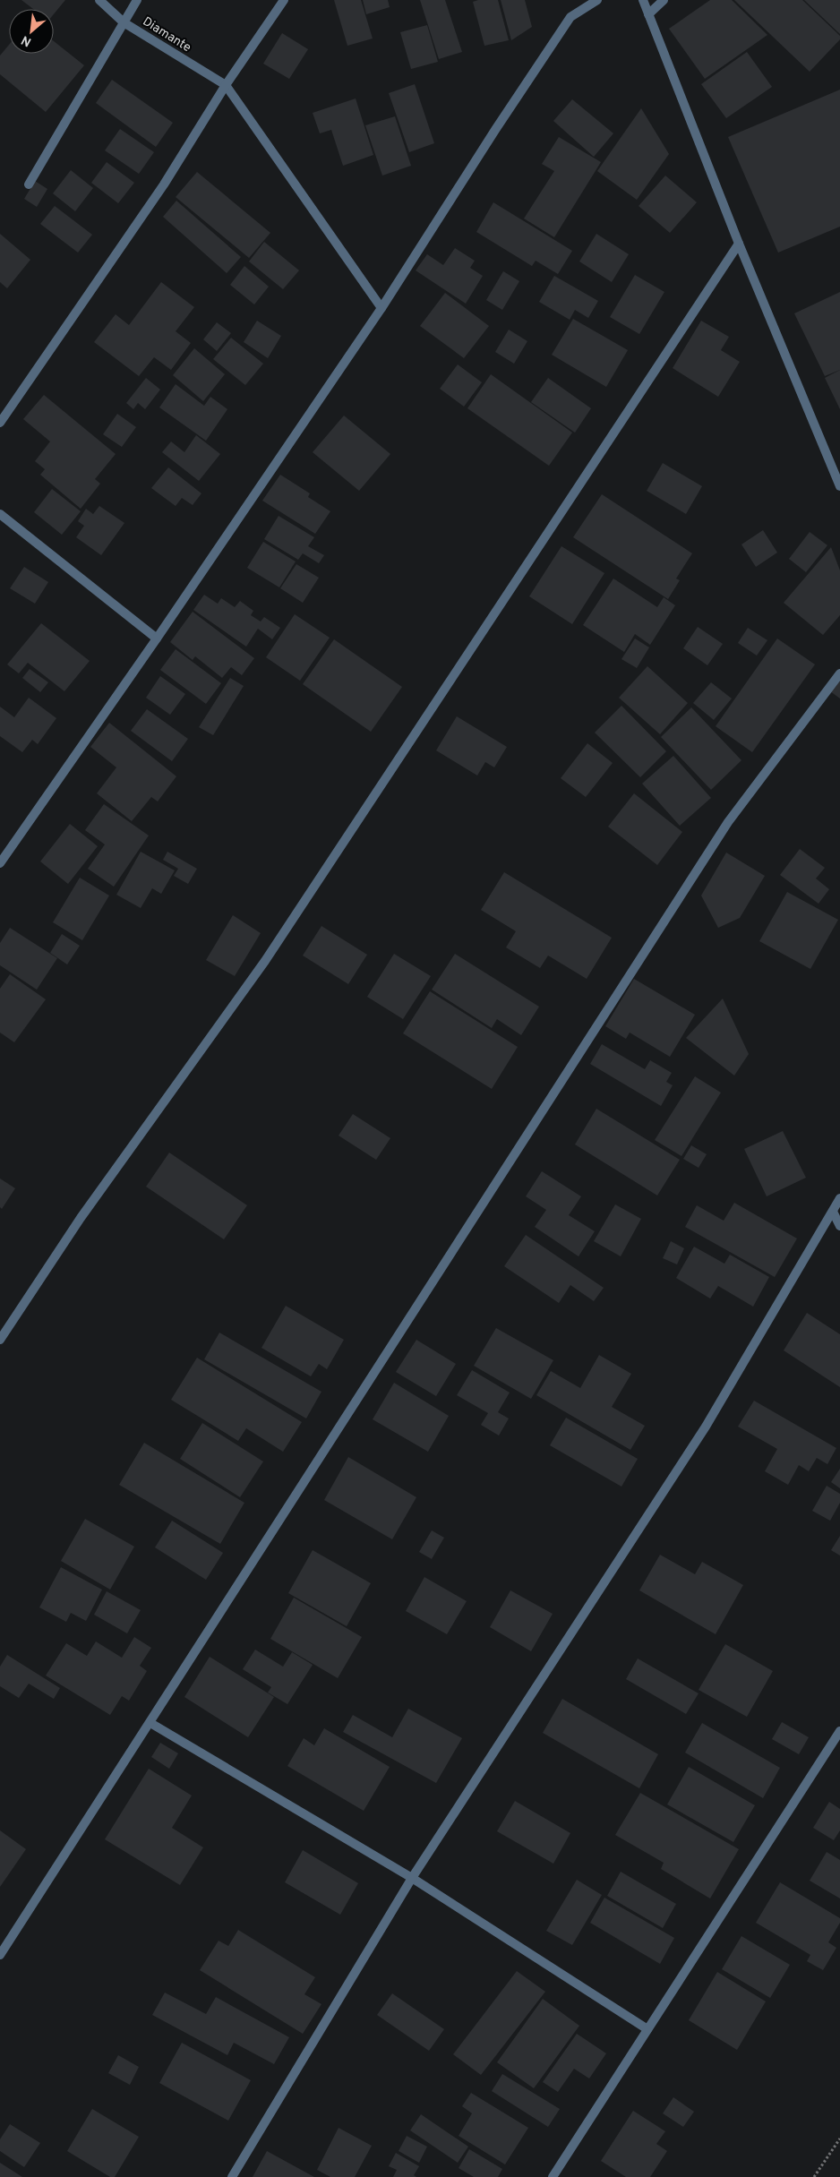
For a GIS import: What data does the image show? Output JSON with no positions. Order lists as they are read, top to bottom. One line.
{"streets":{"street":["Diamante"]},"north":"bottom left"}
